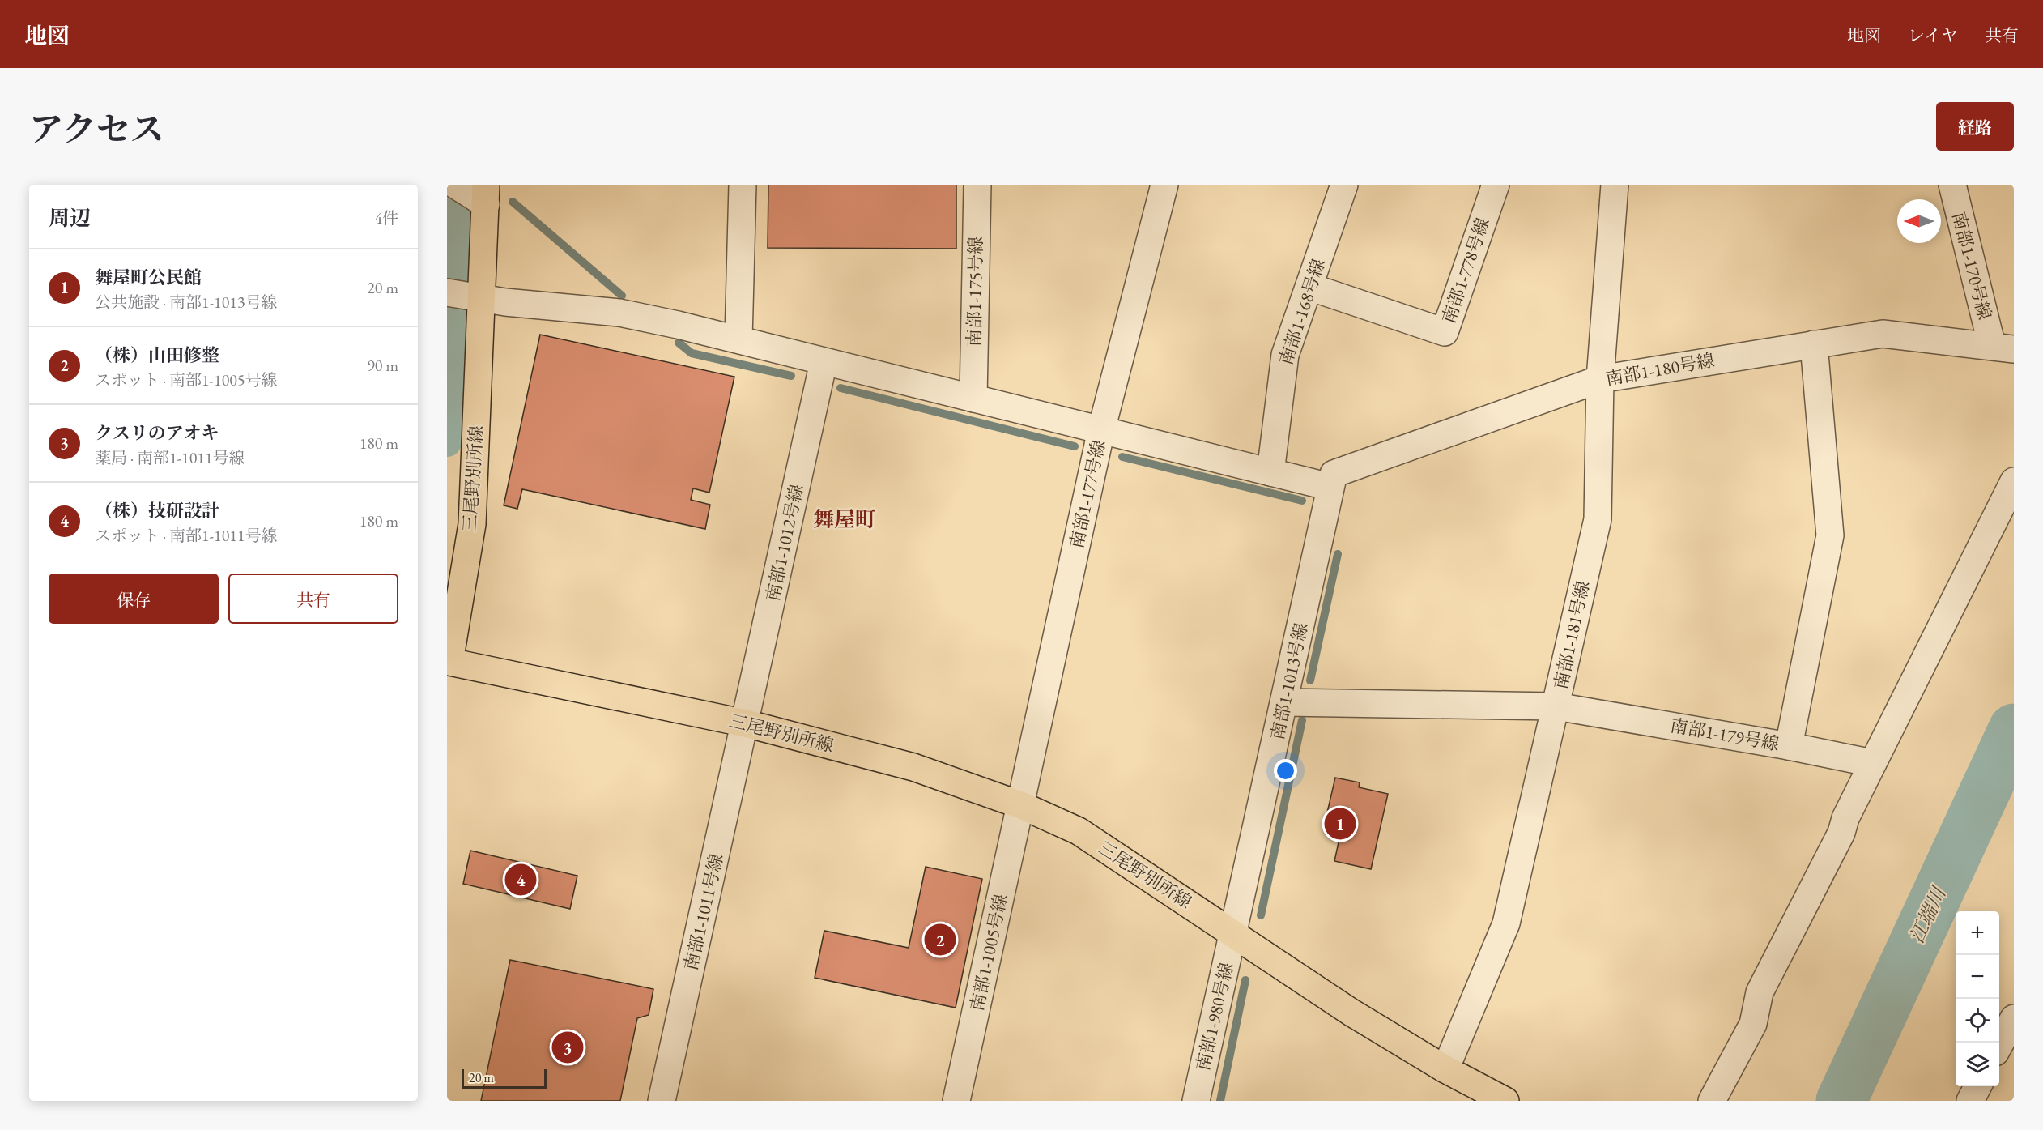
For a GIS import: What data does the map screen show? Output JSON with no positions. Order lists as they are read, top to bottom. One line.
{"streets":{"main road":["三尾野別所線"],"street":["南部1-170号線","南部1-778号線","南部1-175号線","南部1-168号線","南部1-180号線","南部1-177号線","南部1-1012号線","南部1-181号線","南部1-1013号線","南部1-179号線","南部1-1011号線","南部1-1005号線","南部1-980号線"]},"crossings":[["南部1-170号線","南部1-180号線"],["南部1-778号線","南部1-168号線"],["南部1-180号線","南部1-181号線"],["南部1-180号線","南部1-1013号線"],["南部1-180号線","南部1-179号線"],["三尾野別所線","南部1-177号線"],["三尾野別所線","南部1-1012号線"],["三尾野別所線","南部1-181号線"],["三尾野別所線","南部1-1013号線"],["三尾野別所線","南部1-1011号線"],["三尾野別所線","南部1-1005号線"],["三尾野別所線","南部1-980号線"],["南部1-177号線","南部1-1005号線"],["南部1-1012号線","南部1-1011号線"],["南部1-181号線","南部1-179号線"],["南部1-1013号線","南部1-179号線"],["南部1-1013号線","南部1-980号線"]],"districts":["舞屋町"],"water":["江端川"],"scale_bar":"20 m","north":"left","page":{"header":"地図","nav":["地図","レイヤ","共有"],"title":"アクセス","buttons":["経路",["保存","共有"]],"heading":["周辺","4件"],"list":[{"mark":"1","name":"舞屋町公民館","note":"公共施設 · 南部1-1013号線","value":"20 m"},{"mark":"2","name":"（株）山田修整","note":"スポット · 南部1-1005号線","value":"90 m"},{"mark":"3","name":"クスリのアオキ","note":"薬局 · 南部1-1011号線","value":"180 m"},{"mark":"4","name":"（株）技研設計","note":"スポット · 南部1-1011号線","value":"180 m"}],"pins":["1","4","2","3"],"map_buttons":["+","−"],"scale":"20 m"}}
